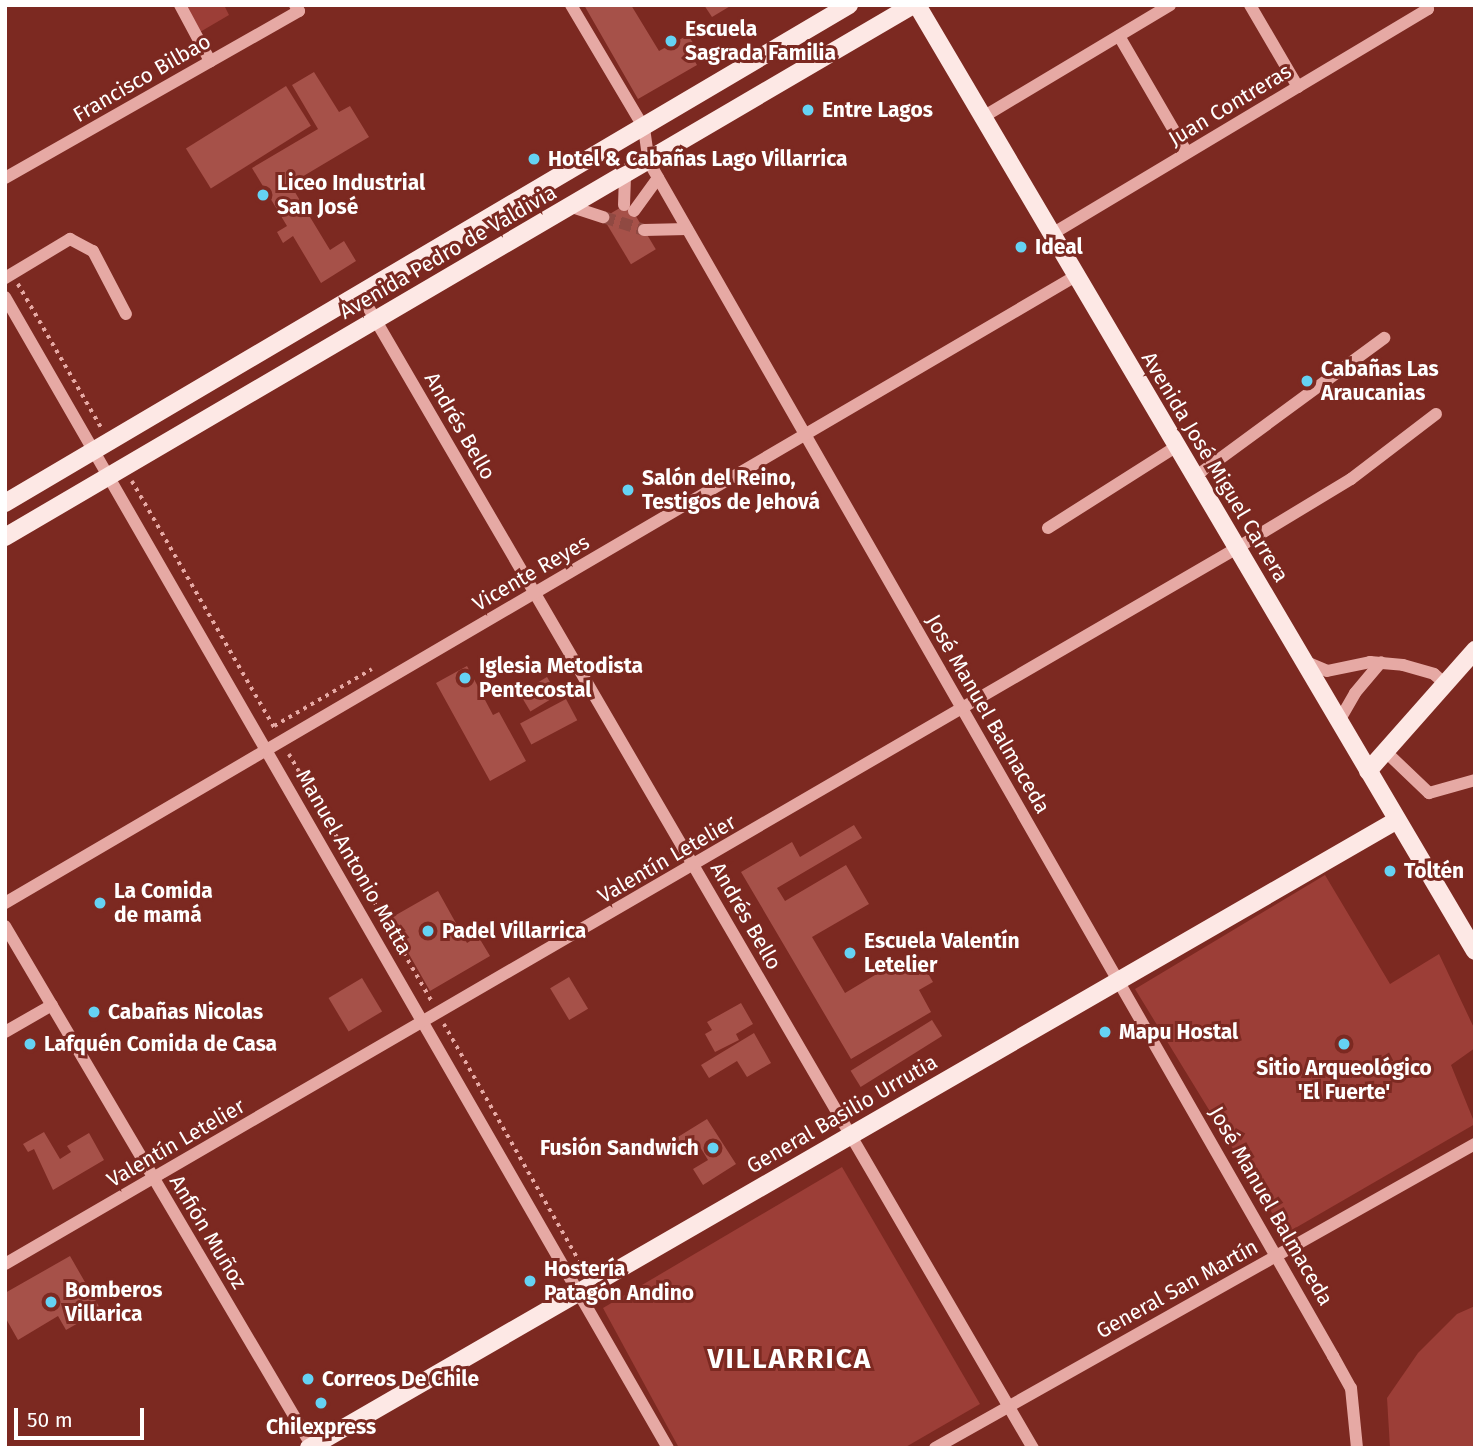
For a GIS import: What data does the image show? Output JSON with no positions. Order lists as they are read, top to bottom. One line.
{"streets":{"main road":["Avenida Pedro de Valdivia","Avenida José Miguel Carrera","General Basilio Urrutia"],"street":["Francisco Bilbao","Juan Contreras","Andrés Bello","Vicente Reyes","José Manuel Balmaceda","Valentín Letelier","Manuel Antonio Matta","Anfión Muñoz","General San Martín"]},"crossings":[["Juan Contreras","Avenida José Miguel Carrera"],["Avenida Pedro de Valdivia","Andrés Bello"],["Avenida Pedro de Valdivia","Avenida José Miguel Carrera"],["Avenida Pedro de Valdivia","José Manuel Balmaceda"],["Avenida Pedro de Valdivia","Manuel Antonio Matta"],["Andrés Bello","Vicente Reyes"],["Andrés Bello","Valentín Letelier"],["Andrés Bello","General Basilio Urrutia"],["Andrés Bello","General San Martín"],["Avenida José Miguel Carrera","Vicente Reyes"],["Avenida José Miguel Carrera","Valentín Letelier"],["Avenida José Miguel Carrera","General Basilio Urrutia"],["Vicente Reyes","José Manuel Balmaceda"],["Vicente Reyes","Manuel Antonio Matta"],["José Manuel Balmaceda","Valentín Letelier"],["José Manuel Balmaceda","General Basilio Urrutia"],["José Manuel Balmaceda","General San Martín"],["Valentín Letelier","Manuel Antonio Matta"],["Valentín Letelier","Anfión Muñoz"],["Manuel Antonio Matta","General Basilio Urrutia"],["General Basilio Urrutia","Anfión Muñoz"]],"districts":["VILLARRICA"],"places":["Escuela Sagrada Familia","Entre Lagos","Hotel & Cabañas Lago Villarrica","Liceo Industrial San José","Ideal","Cabañas Las Araucanias","Salón del Reino, Testigos de Jehová","Iglesia Metodista Pentecostal","Toltén","La Comida de mamá","Padel Villarrica","Escuela Valentín Letelier","Cabañas Nicolas","Mapu Hostal","Lafquén Comida de Casa","Sitio Arqueológico 'El Fuerte'","Fusión Sandwich","Hostería Patagón Andino","Bomberos Villarica","Correos De Chile","Chilexpress"],"scale_bar":"50 m"}
